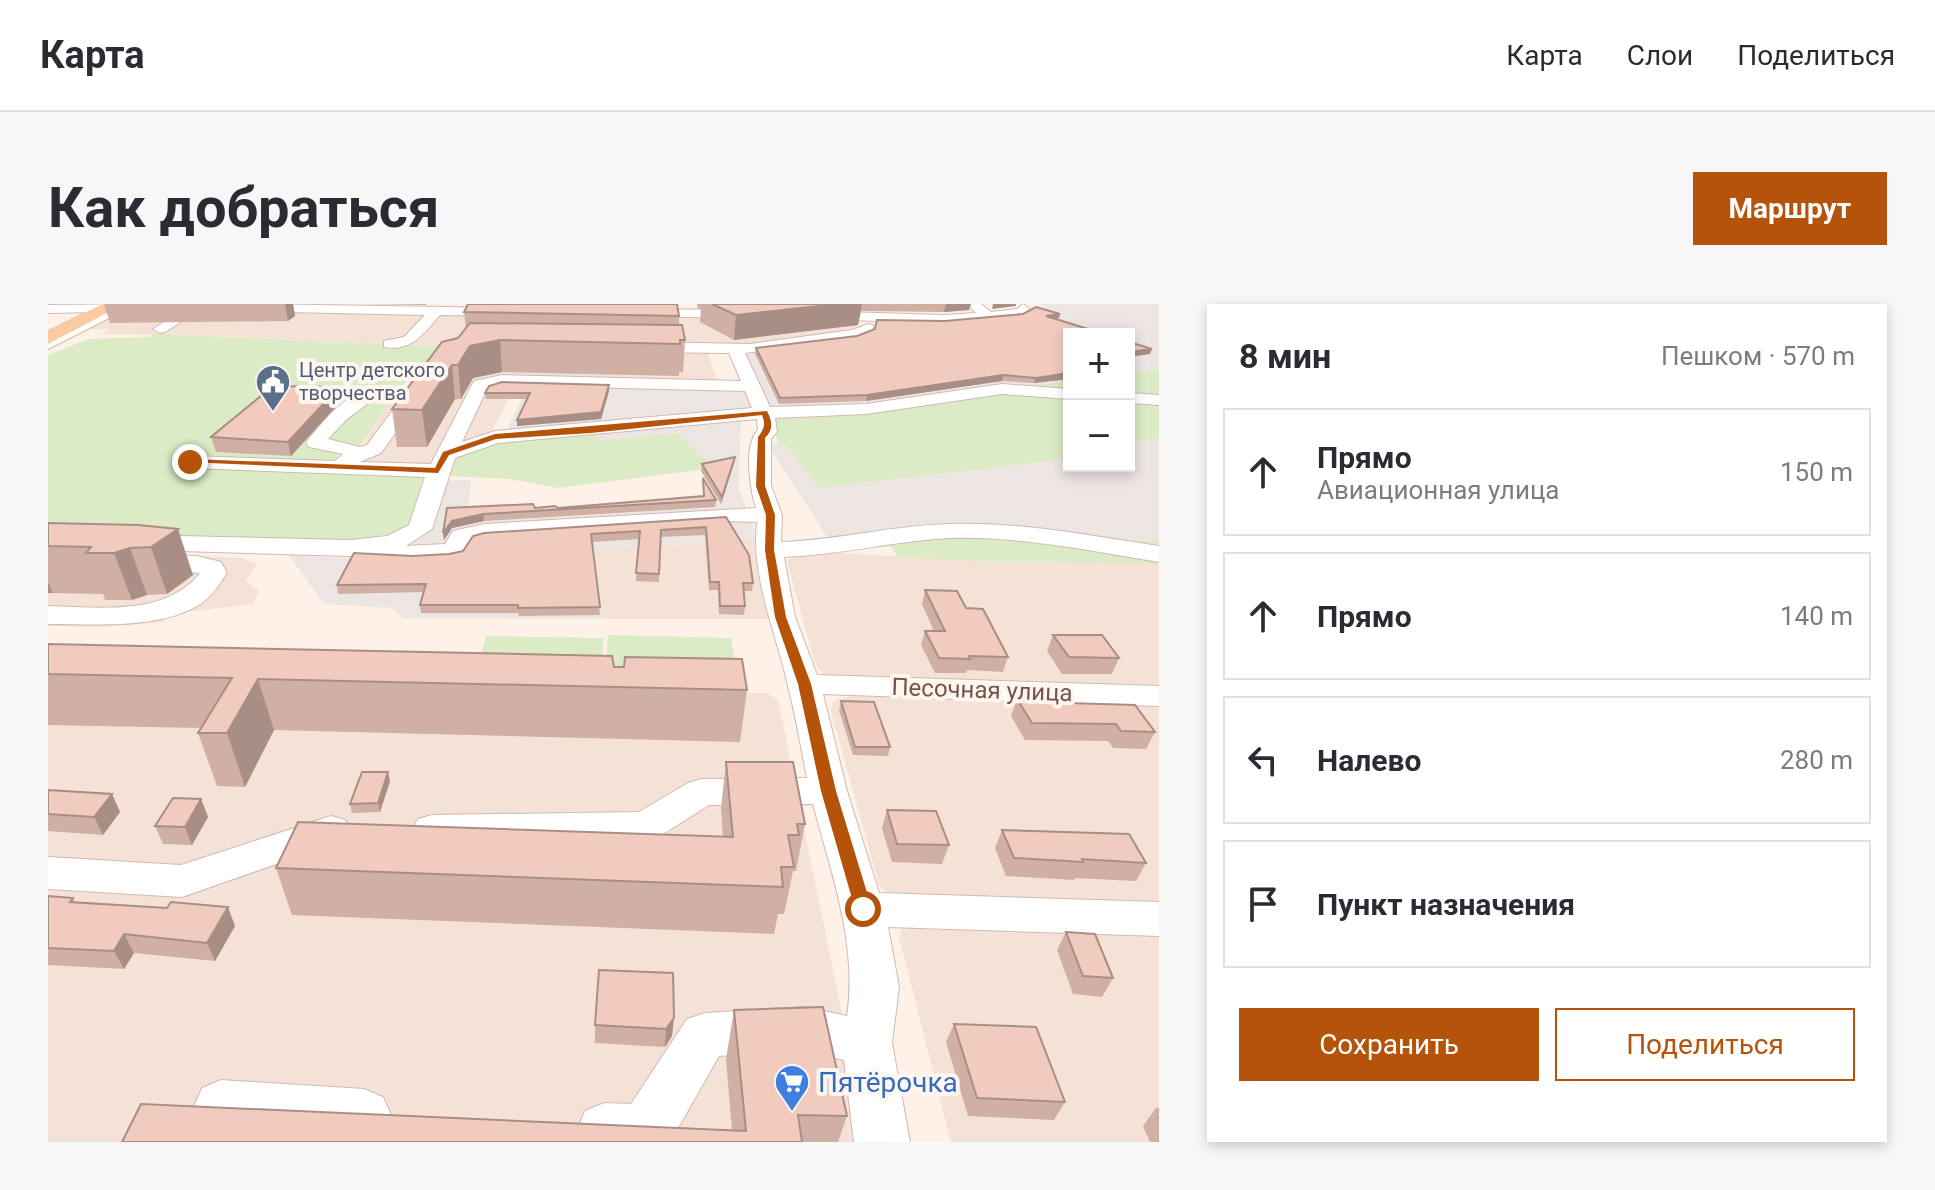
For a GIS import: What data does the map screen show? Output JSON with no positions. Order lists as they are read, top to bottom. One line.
{"streets":{"street":["Песочная улица"]},"places":{"public building":["Центр детского творчества"],"supermarket":["Пятёрочка"]},"page":{"header":"Карта","nav":["Карта","Слои","Поделиться"],"buttons":["Маршрут",["Сохранить","Поделиться"]],"title":"Как добраться","heading":["8 мин","Пешком · 570 m"],"map_buttons":["+","−"],"list":[["Прямо","Авиационная улица","150 m"],["Прямо","140 m"],["Налево","280 m"],"Пункт назначения"]}}
